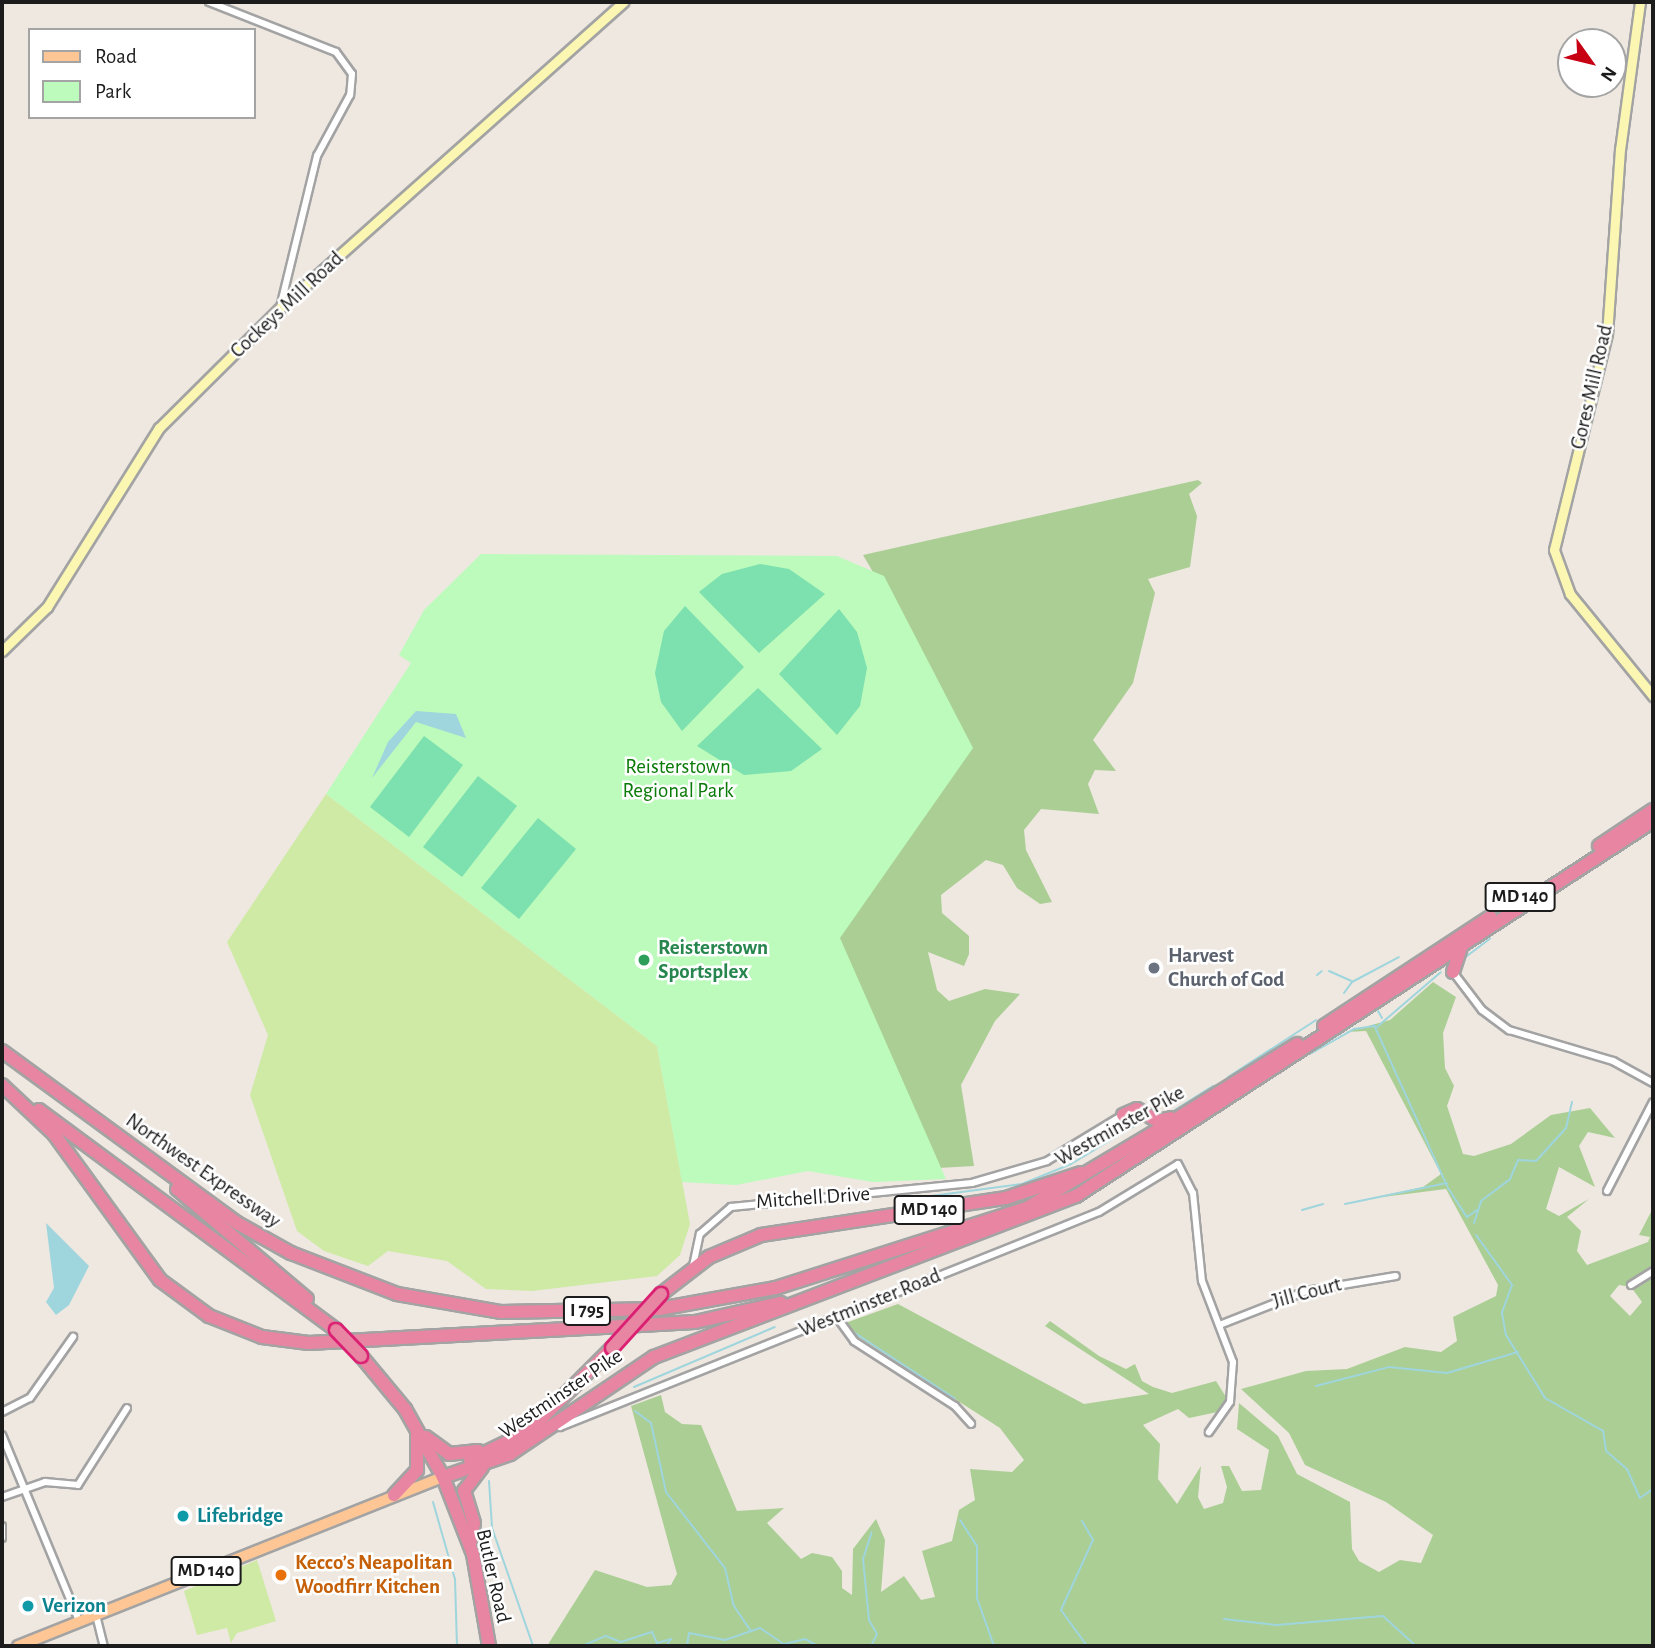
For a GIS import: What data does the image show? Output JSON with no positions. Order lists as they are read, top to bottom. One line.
{"streets":{"highway":["MD 140","Westminster Pike","Northwest Expressway","I 795","Butler Road"],"street":["Cockeys Mill Road","Gores Mill Road","Mitchell Drive","Jill Court","Westminster Road"]},"crossings":[["Westminster Pike","Northwest Expressway"],["Westminster Pike","Mitchell Drive"],["Westminster Pike","Westminster Road"],["Westminster Pike","I 795"],["Westminster Pike","Butler Road"],["Jill Court","Westminster Road"]],"parks":["Reisterstown Regional Park"],"places":["Reisterstown Sportsplex","Harvest Church of God","Lifebridge","Kecco’s Neapolitan Woodfirr Kitchen","Verizon"],"legend":["Road","Park"],"north":"bottom right"}
